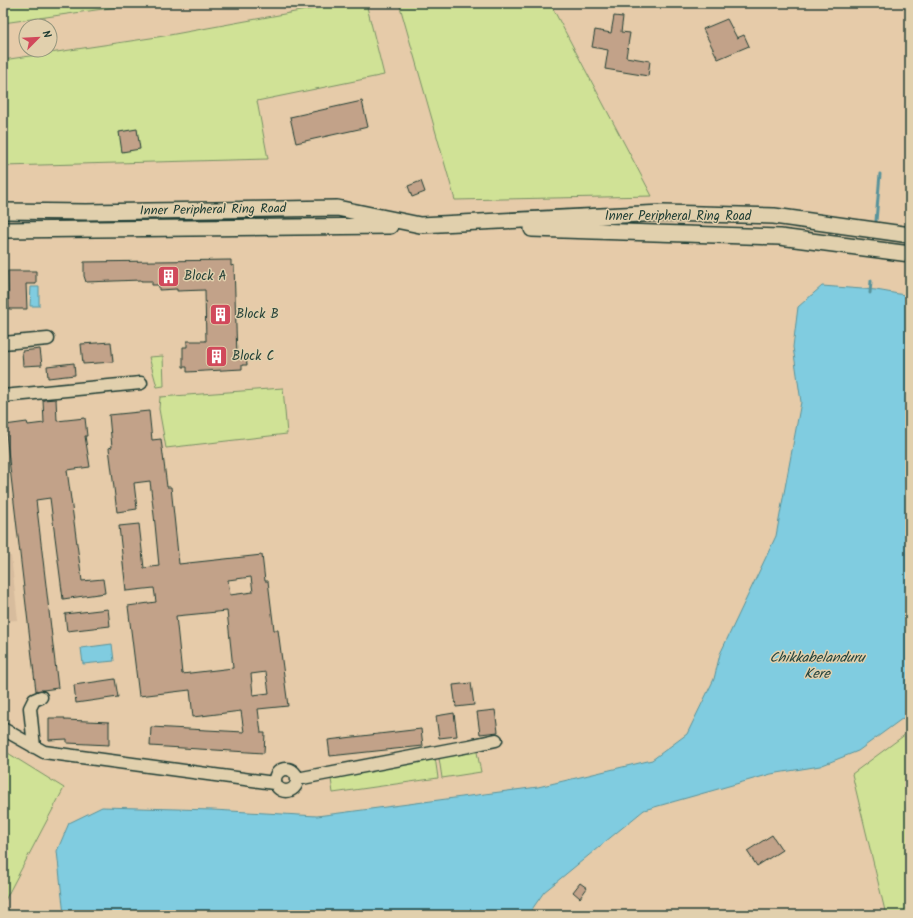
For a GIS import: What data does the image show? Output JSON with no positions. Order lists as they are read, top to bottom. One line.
{"streets":{"main road":["Inner Peripheral Ring Road"]},"water":["Chikkabelanduru Kere"],"places":{"building":["Block A","Block B","Block C"]},"north":"top right"}
